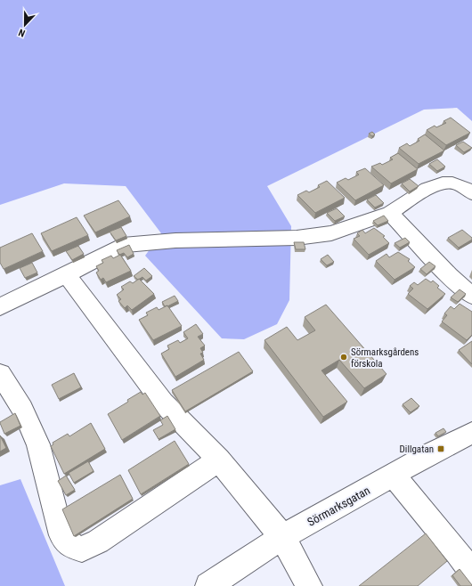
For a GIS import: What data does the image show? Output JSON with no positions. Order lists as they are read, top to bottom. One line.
{"streets":{"street":["Sörmarksgatan"]},"places":{"other":["Sörmarksgårdens förskola"],"transit":["Dillgatan"]},"north":"bottom"}
